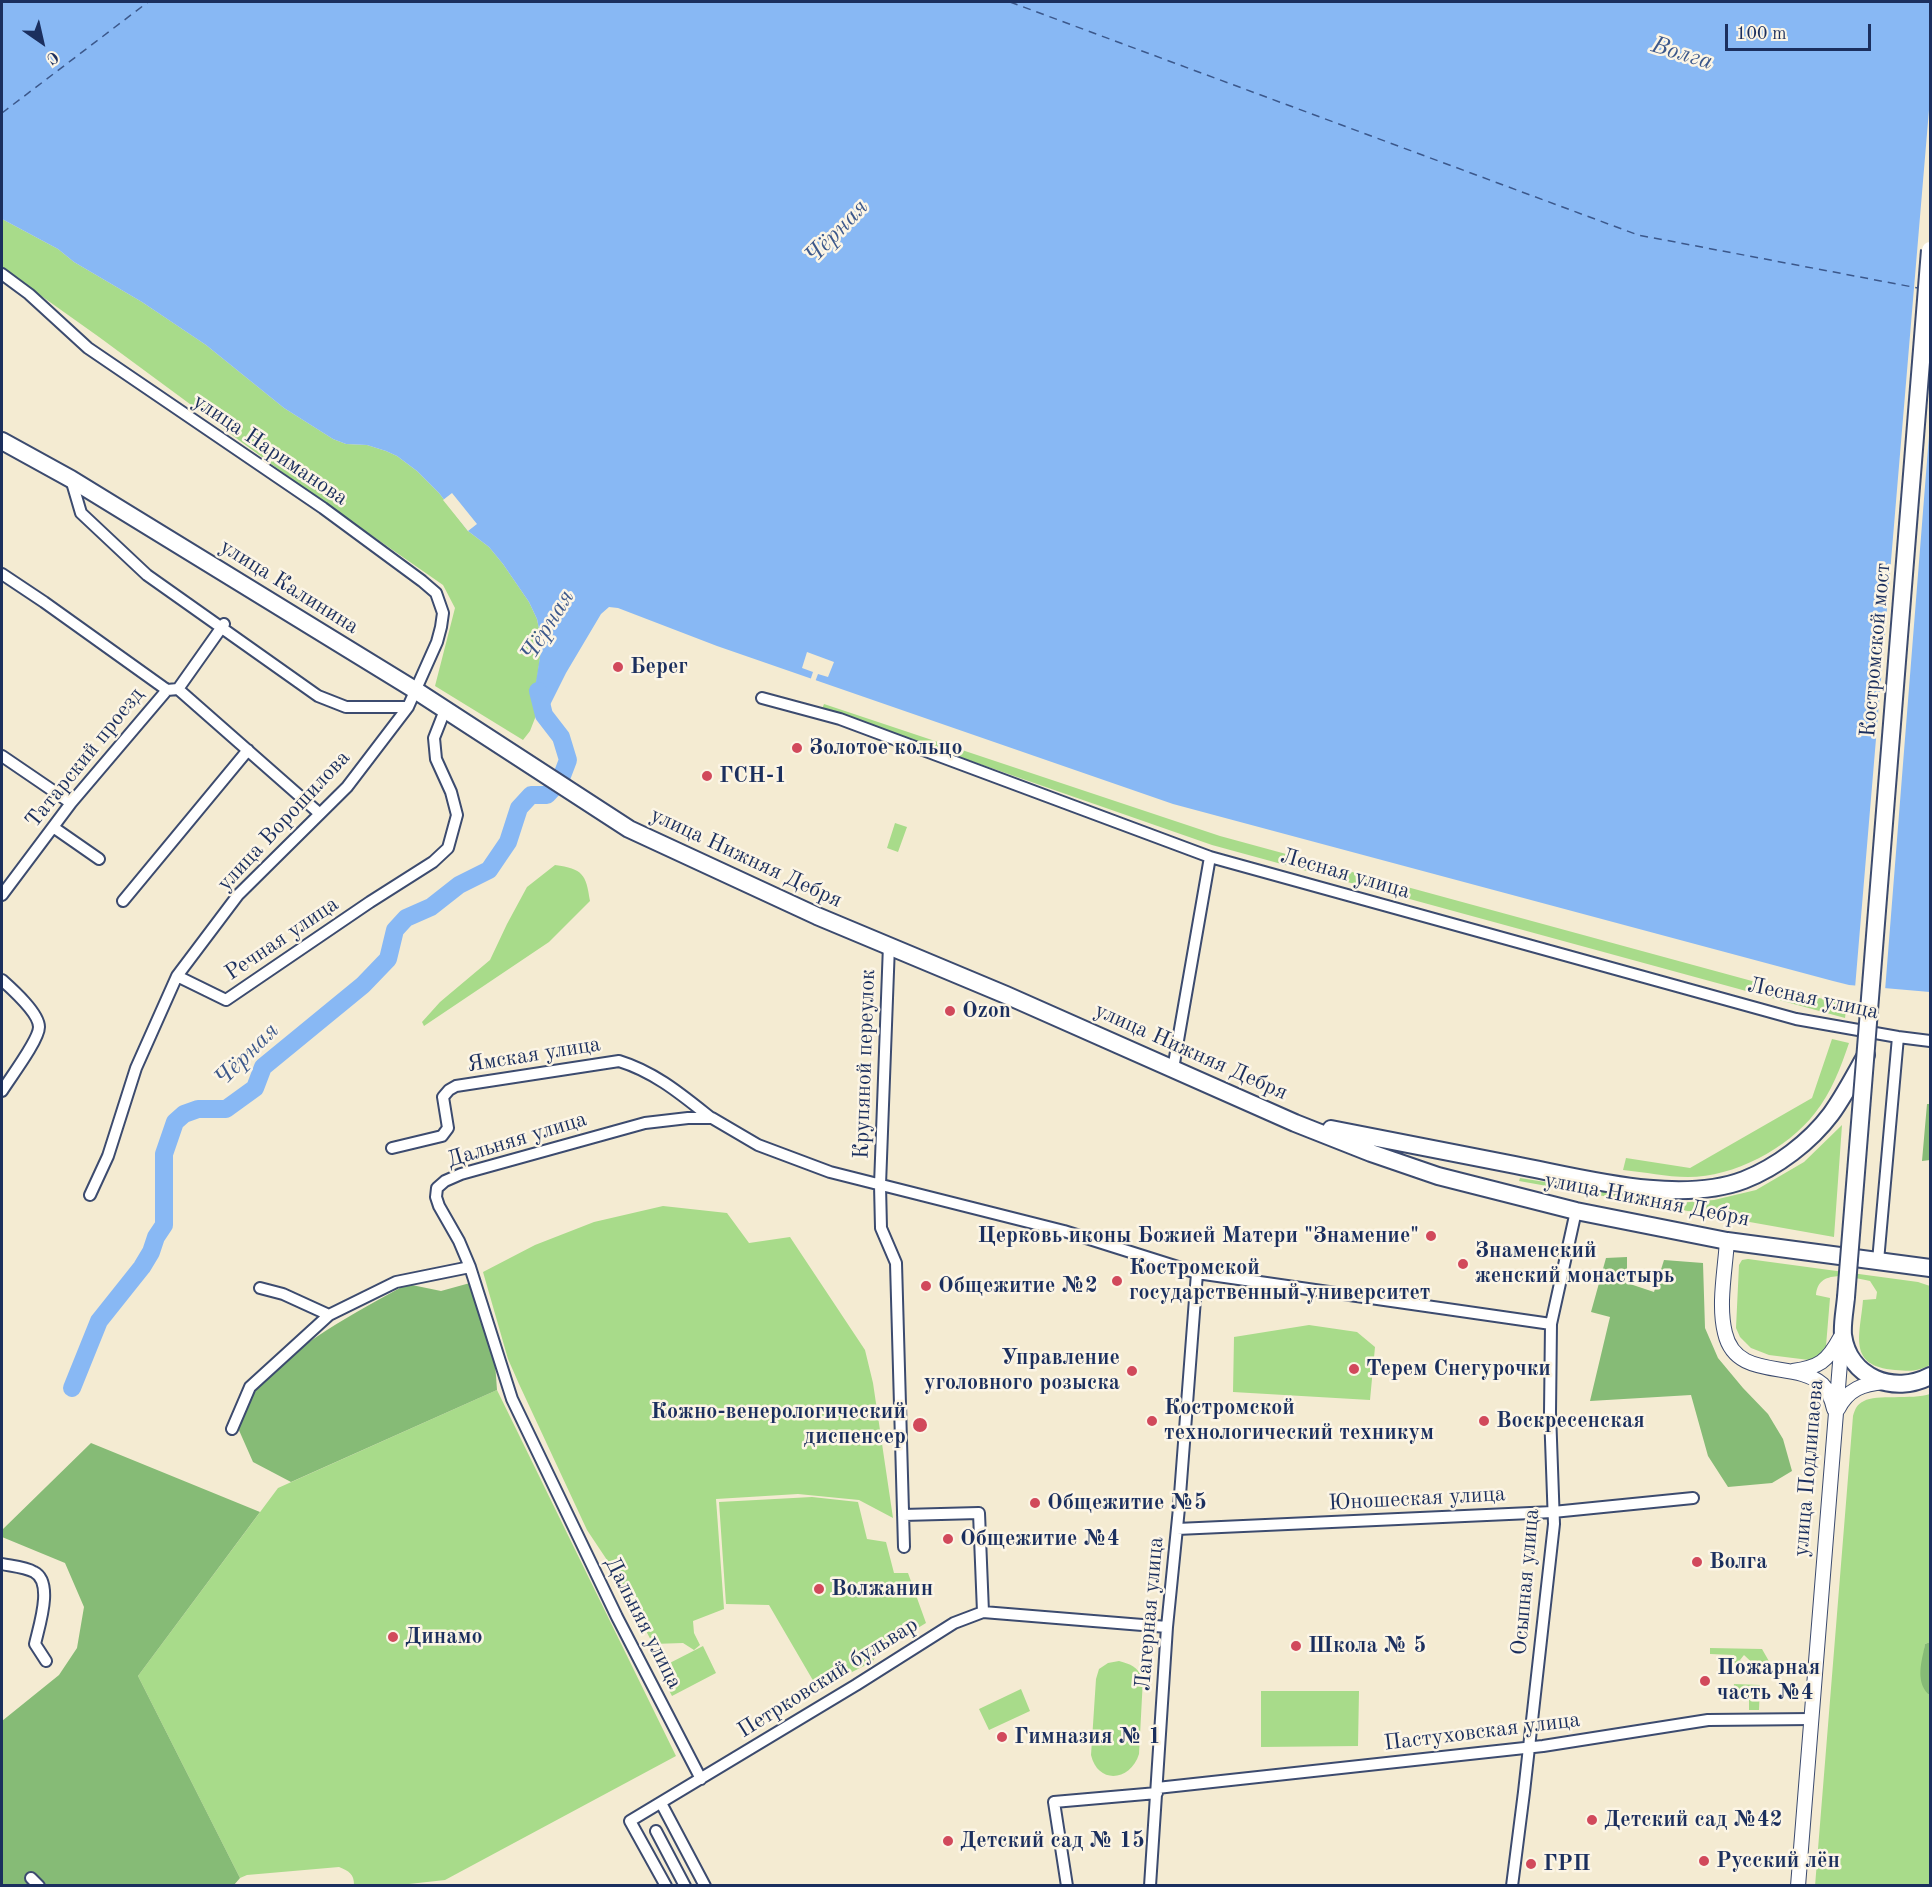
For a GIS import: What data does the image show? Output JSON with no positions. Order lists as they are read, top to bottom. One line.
{"streets":{"highway":["улица Калинина","Костромской мост","улица Нижняя Дебря","улица Подлипаева"],"street":["улица Нариманова","Татарский проезд","улица Ворошилова","Лесная улица","Речная улица","Ямская улица","Крупяной переулок","Дальняя улица","Юношеская улица","Осыпная улица","Лагерная улица","Петрковский бульвар","Пастуховская улица"]},"crossings":[["улица Нариманова","улица Калинина"],["улица Нариманова","улица Ворошилова"],["улица Калинина","улица Ворошилова"],["улица Калинина","улица Нижняя Дебря"],["улица Калинина","Речная улица"],["Костромской мост","улица Подлипаева"],["улица Ворошилова","Речная улица"],["улица Нижняя Дебря","Крупяной переулок"],["улица Нижняя Дебря","Осыпная улица"],["Ямская улица","Дальняя улица"],["Дальняя улица","Петрковский бульвар"],["улица Подлипаева","Пастуховская улица"],["Юношеская улица","Осыпная улица"],["Юношеская улица","Лагерная улица"],["Осыпная улица","Пастуховская улица"],["Лагерная улица","Петрковский бульвар"],["Лагерная улица","Пастуховская улица"]],"water":["Волга","Чёрная"],"places":["Берег","Золотое кольцо","ГСН-1","Ozon","Церковь иконы Божией Матери \"Знамение\"","Знаменский женский монастырь","Костромской государственный университет","Общежитие №2","Терем Cнегурочки","Управление уголовного розыска","Костромской технологический техникум","Воскресенская","Кожно-венерологический диспенсер","Общежитие №5","Общежитие №4","Волга","Волжанин","Динамо","Школа № 5","Пожарная часть №4","Гимназия № 1","Детский сад №42","Детский сад № 15","Русский лён","ГРП"],"scale_bar":"100 m","north":"bottom right"}
